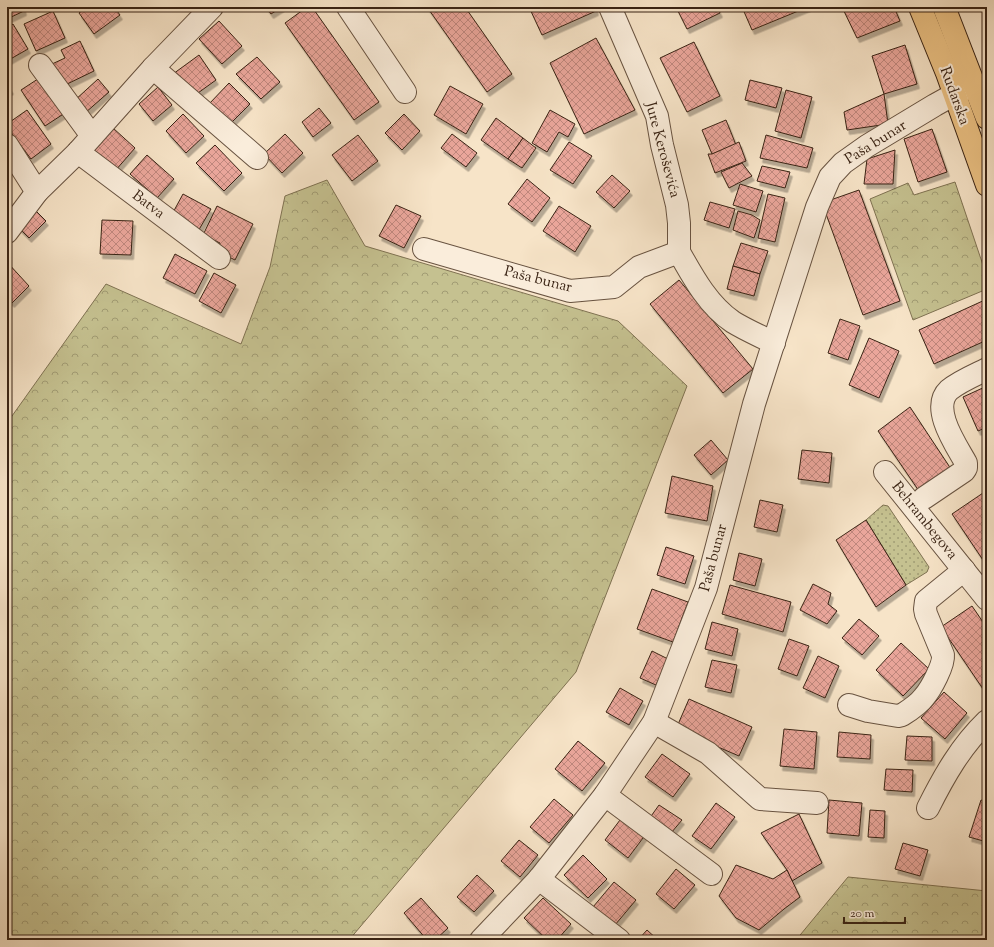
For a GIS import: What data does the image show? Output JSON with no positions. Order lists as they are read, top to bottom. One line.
{"streets":{"main road":["Rudarska"],"street":["Paša bunar","Jure Keroševića","Batva","Behrambegova"]},"crossings":[["Rudarska","Paša bunar"],["Paša bunar","Jure Keroševića"]],"scale_bar":"20 m"}
